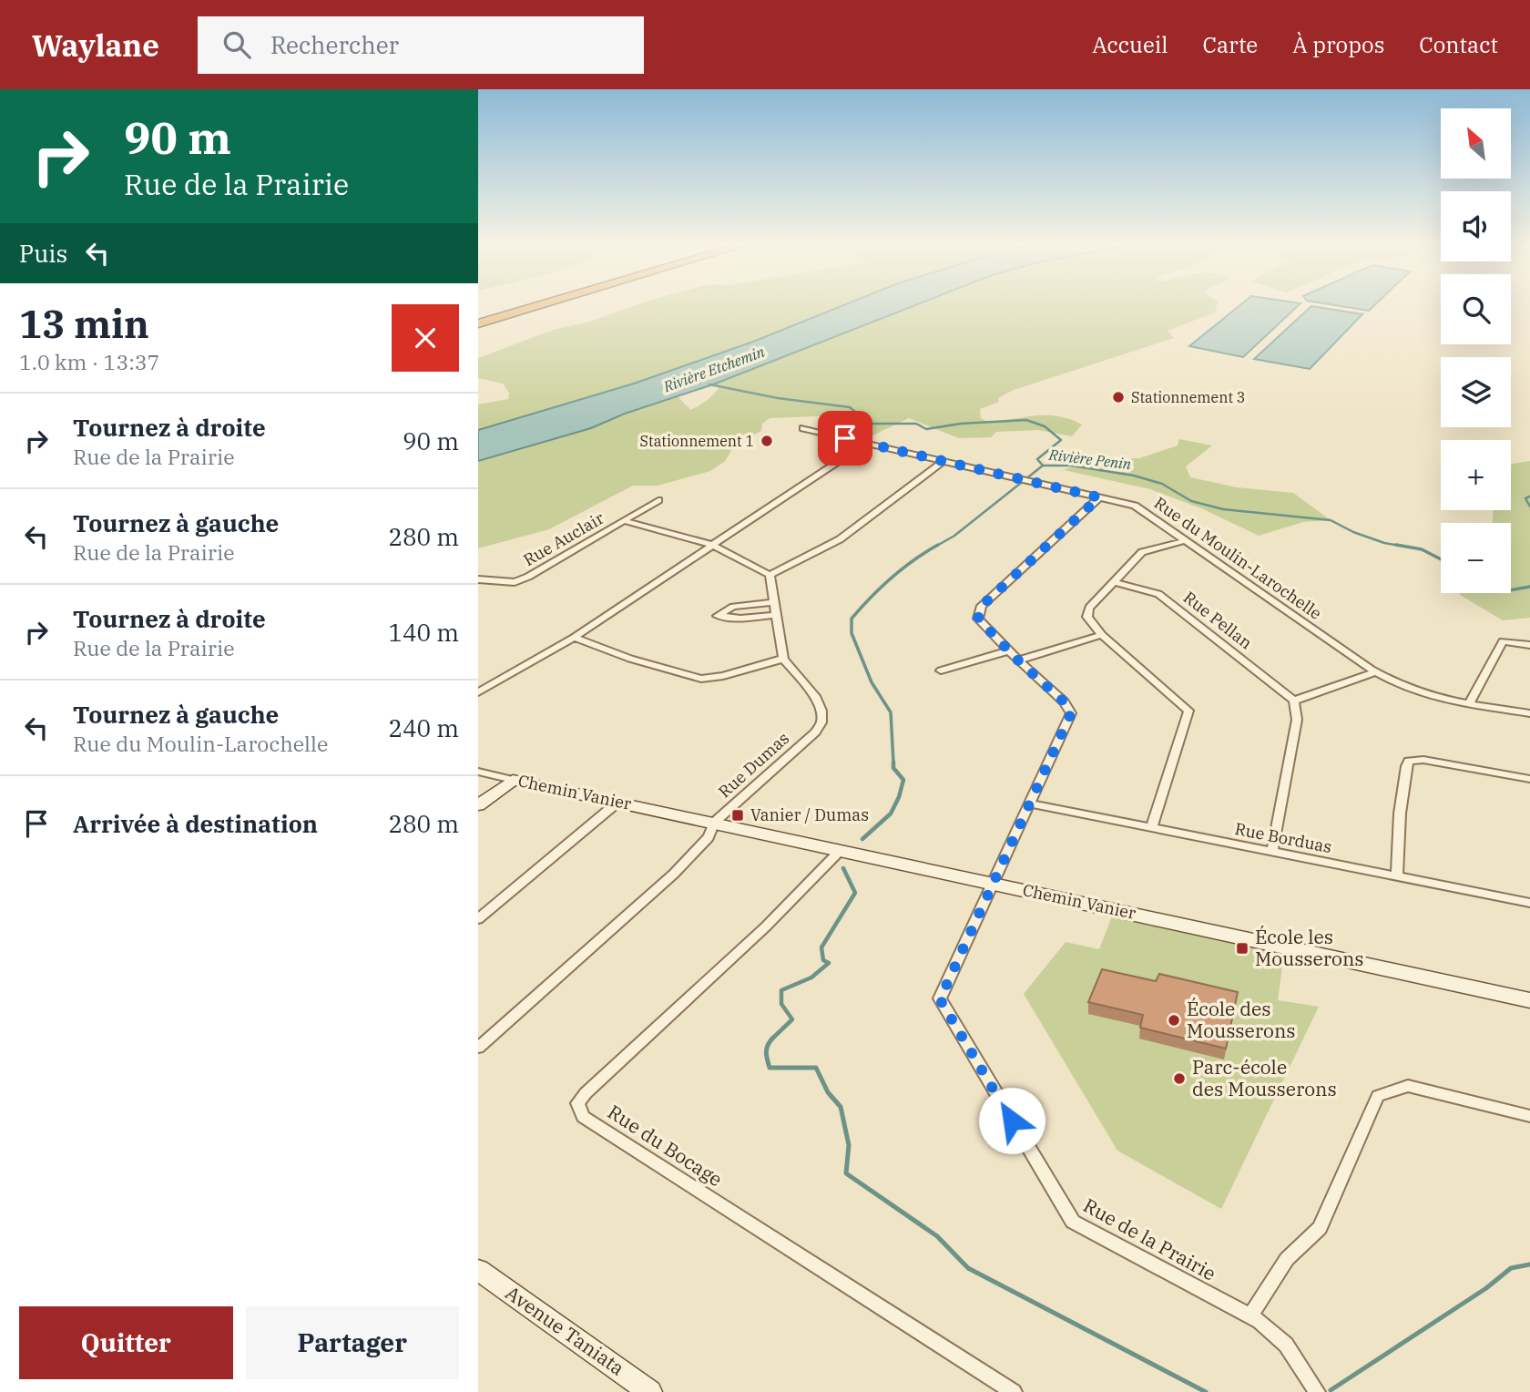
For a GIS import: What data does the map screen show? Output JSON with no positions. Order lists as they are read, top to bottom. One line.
{"streets":{"street":["Rue Auclair","Rue du Moulin-Larochelle","Rue Pellan","Rue Dumas","Chemin Vanier","Rue Borduas","Rue du Bocage","Rue de la Prairie","Avenue Taniata"]},"crossings":[["Rue du Moulin-Larochelle","Rue de la Prairie"],["Rue Dumas","Chemin Vanier"],["Chemin Vanier","Rue du Bocage"],["Chemin Vanier","Rue de la Prairie"],["Rue Borduas","Rue de la Prairie"]],"water":["Rivière Etchemin","Rivière Penin"],"places":{"other":["Stationnement 3","Stationnement 1","École des Mousserons","Parc-école des Mousserons"],"transit":["Vanier / Dumas","École les Mousserons"]},"north":"top left","page":{"header":"Waylane","search":"Rechercher","nav":["Accueil","Carte","À propos","Contact"],"turn":["90 m","Rue de la Prairie"],"map_buttons":["+","−"],"then":"Puis","heading":["13 min","1.0 km · 13:37"],"list":[{"name":"Tournez à droite","note":"Rue de la Prairie","value":"90 m"},{"name":"Tournez à gauche","note":"Rue de la Prairie","value":"280 m"},{"name":"Tournez à droite","note":"Rue de la Prairie","value":"140 m"},{"name":"Tournez à gauche","note":"Rue du Moulin-Larochelle","value":"240 m"},{"name":"Arrivée à destination","value":"280 m"}],"buttons":["Quitter","Partager"]}}
